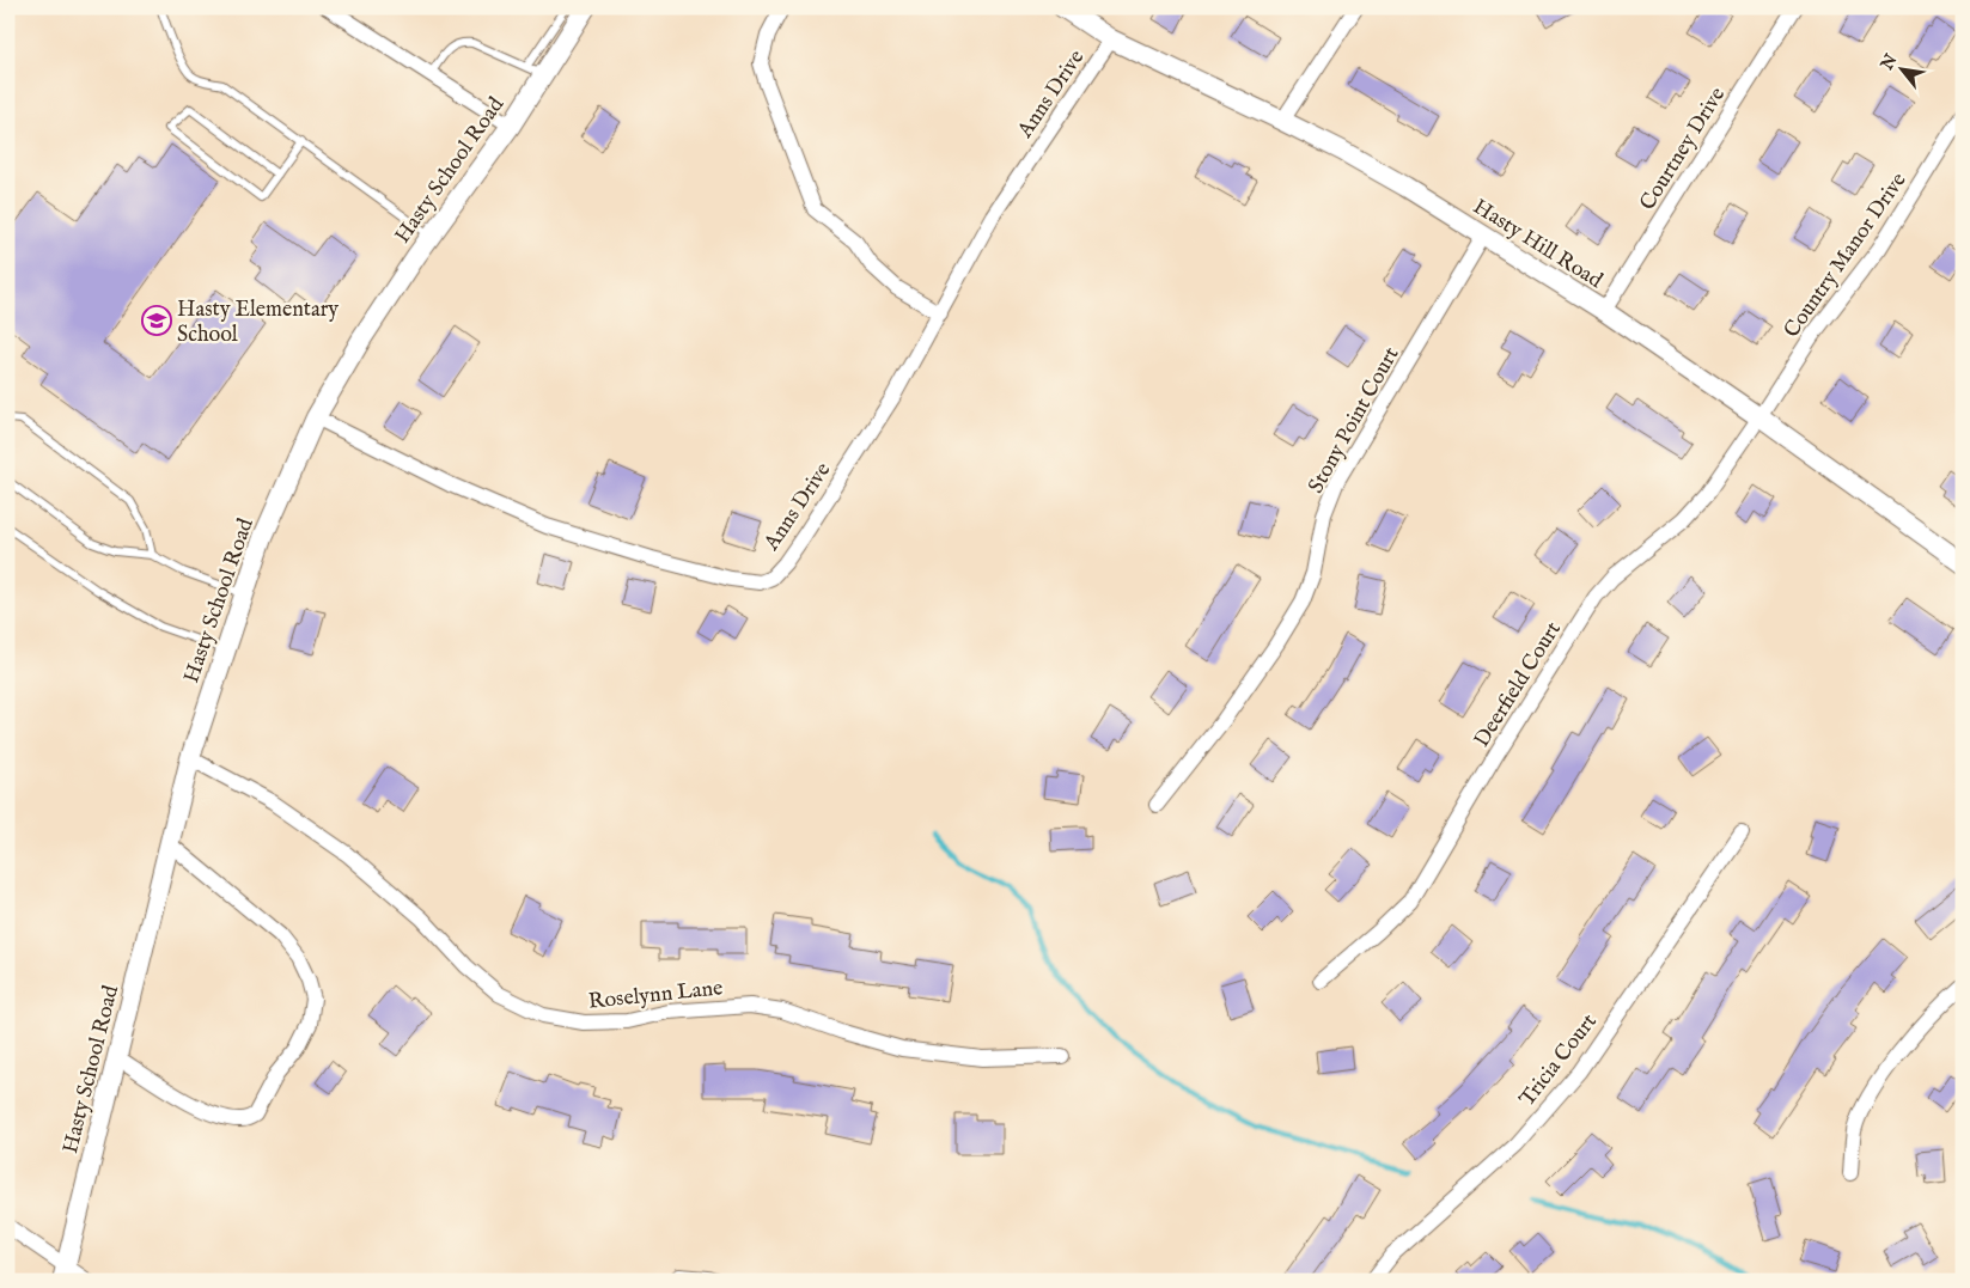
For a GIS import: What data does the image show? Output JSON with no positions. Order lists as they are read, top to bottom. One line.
{"streets":{"street":["Anns Drive","Courtney Drive","Hasty School Road","Hasty Hill Road","Country Manor Drive","Stony Point Court","Deerfield Court","Roselynn Lane","Tricia Court"]},"crossings":[["Anns Drive","Hasty School Road"],["Anns Drive","Hasty Hill Road"],["Courtney Drive","Hasty Hill Road"],["Hasty School Road","Roselynn Lane"],["Hasty Hill Road","Country Manor Drive"],["Hasty Hill Road","Stony Point Court"],["Hasty Hill Road","Deerfield Court"],["Country Manor Drive","Deerfield Court"]],"places":{"school or university":["Hasty Elementary School"]},"north":"top left"}
